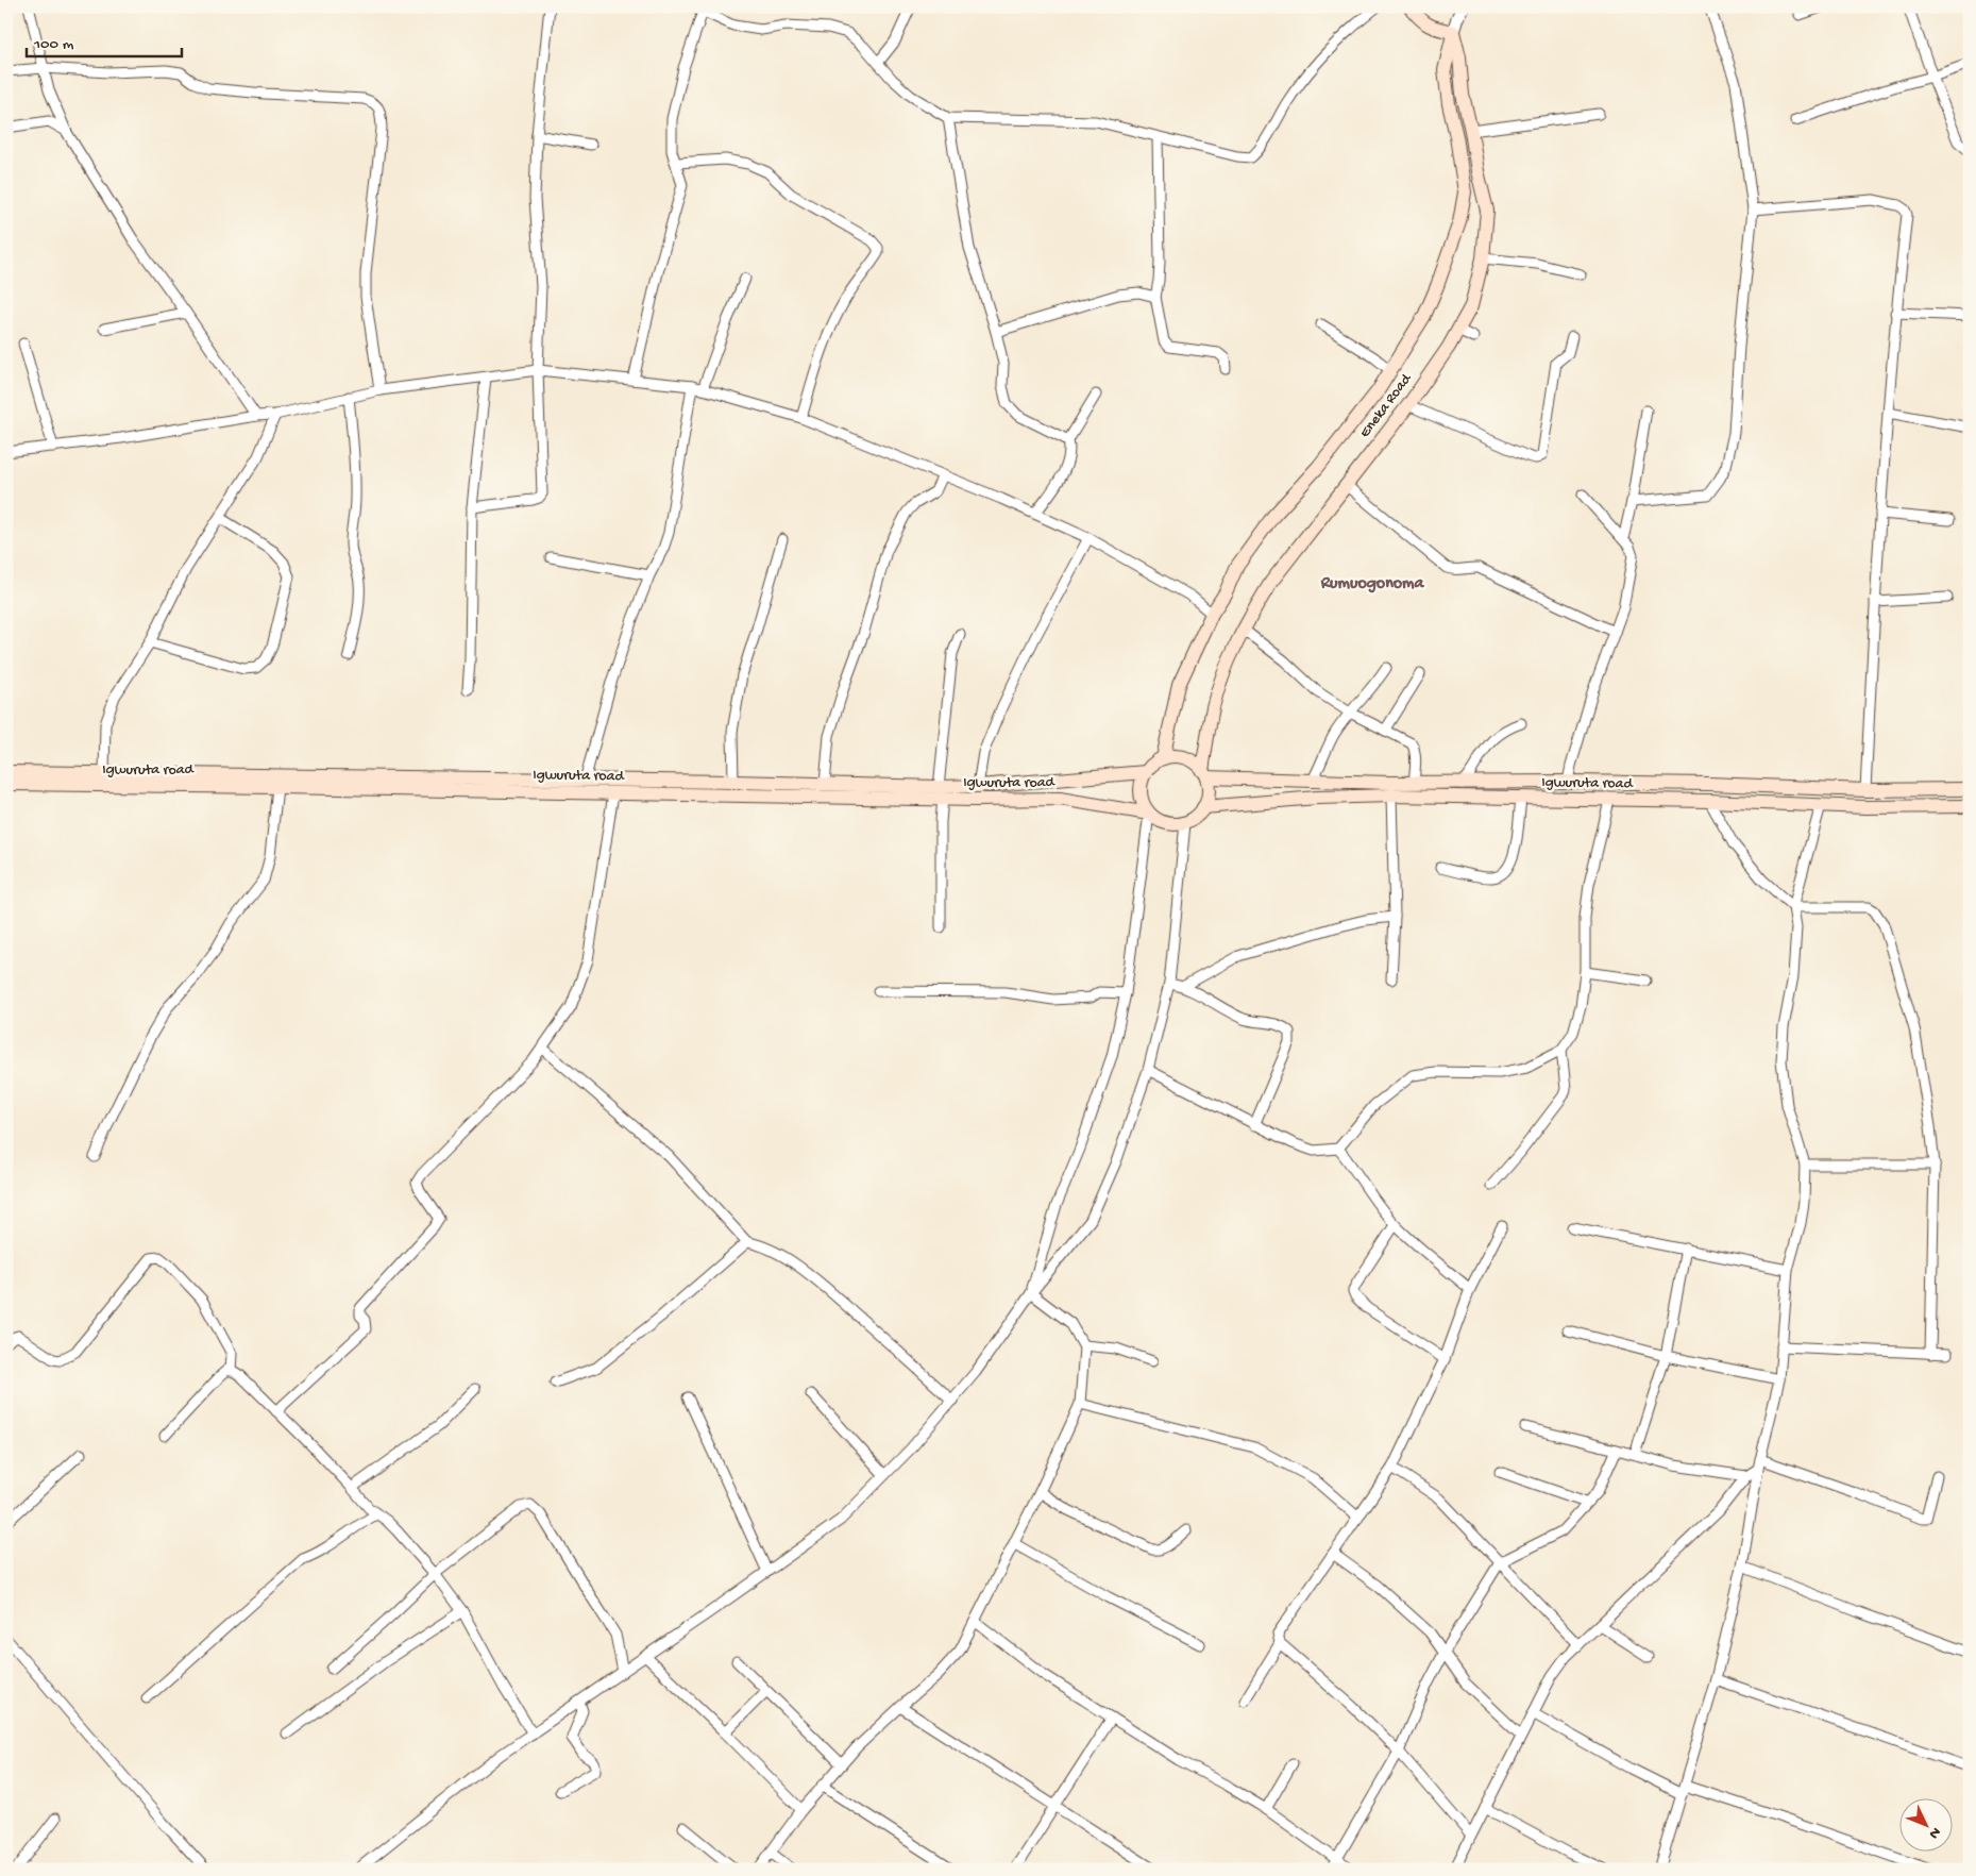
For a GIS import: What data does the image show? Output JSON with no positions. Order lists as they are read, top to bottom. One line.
{"streets":{"main road":["Eneka Road","Igwuruta road"]},"crossings":[["Eneka Road","Igwuruta road"]],"districts":["Rumuogonoma"],"scale_bar":"100 m","north":"bottom right"}
